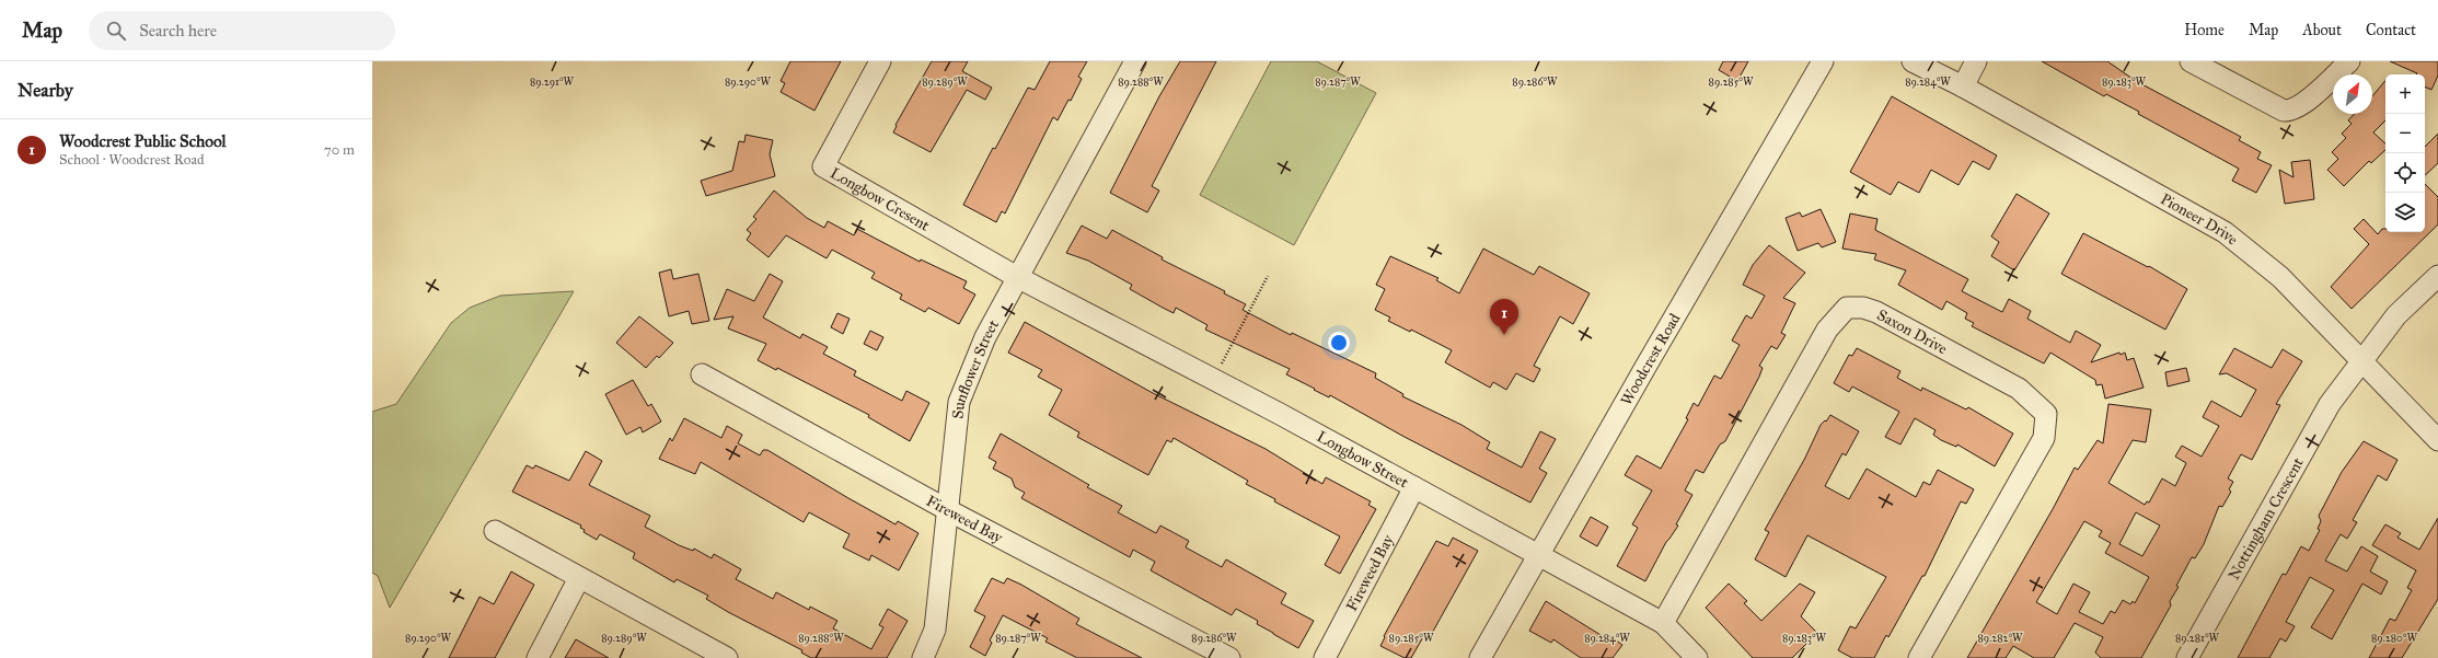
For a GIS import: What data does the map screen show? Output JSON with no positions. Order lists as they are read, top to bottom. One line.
{"streets":{"street":["Longbow Cresent","Pioneer Drive","Saxon Drive","Woodcrest Road","Sunflower Street","Longbow Street","Fireweed Bay","Nottingham Crescent"]},"crossings":[["Longbow Cresent","Sunflower Street"],["Longbow Cresent","Longbow Street"],["Pioneer Drive","Nottingham Crescent"],["Saxon Drive","Longbow Street"],["Woodcrest Road","Longbow Street"],["Sunflower Street","Longbow Street"],["Sunflower Street","Fireweed Bay"],["Longbow Street","Fireweed Bay"]],"north":"top right","page":{"header":"Map","search":"Search here","nav":["Home","Map","About","Contact"],"heading":"Nearby","map_buttons":["+","−"],"list":[{"mark":"1","name":"Woodcrest Public School","note":"School · Woodcrest Road","value":"70 m"}],"pins":"1"},"coordinates":["89.291°W","89.290°W","89.289°W","89.288°W","89.287°W","89.286°W","89.285°W","89.284°W","89.283°W","89.282°W","89.281°W","89.280°W"]}
